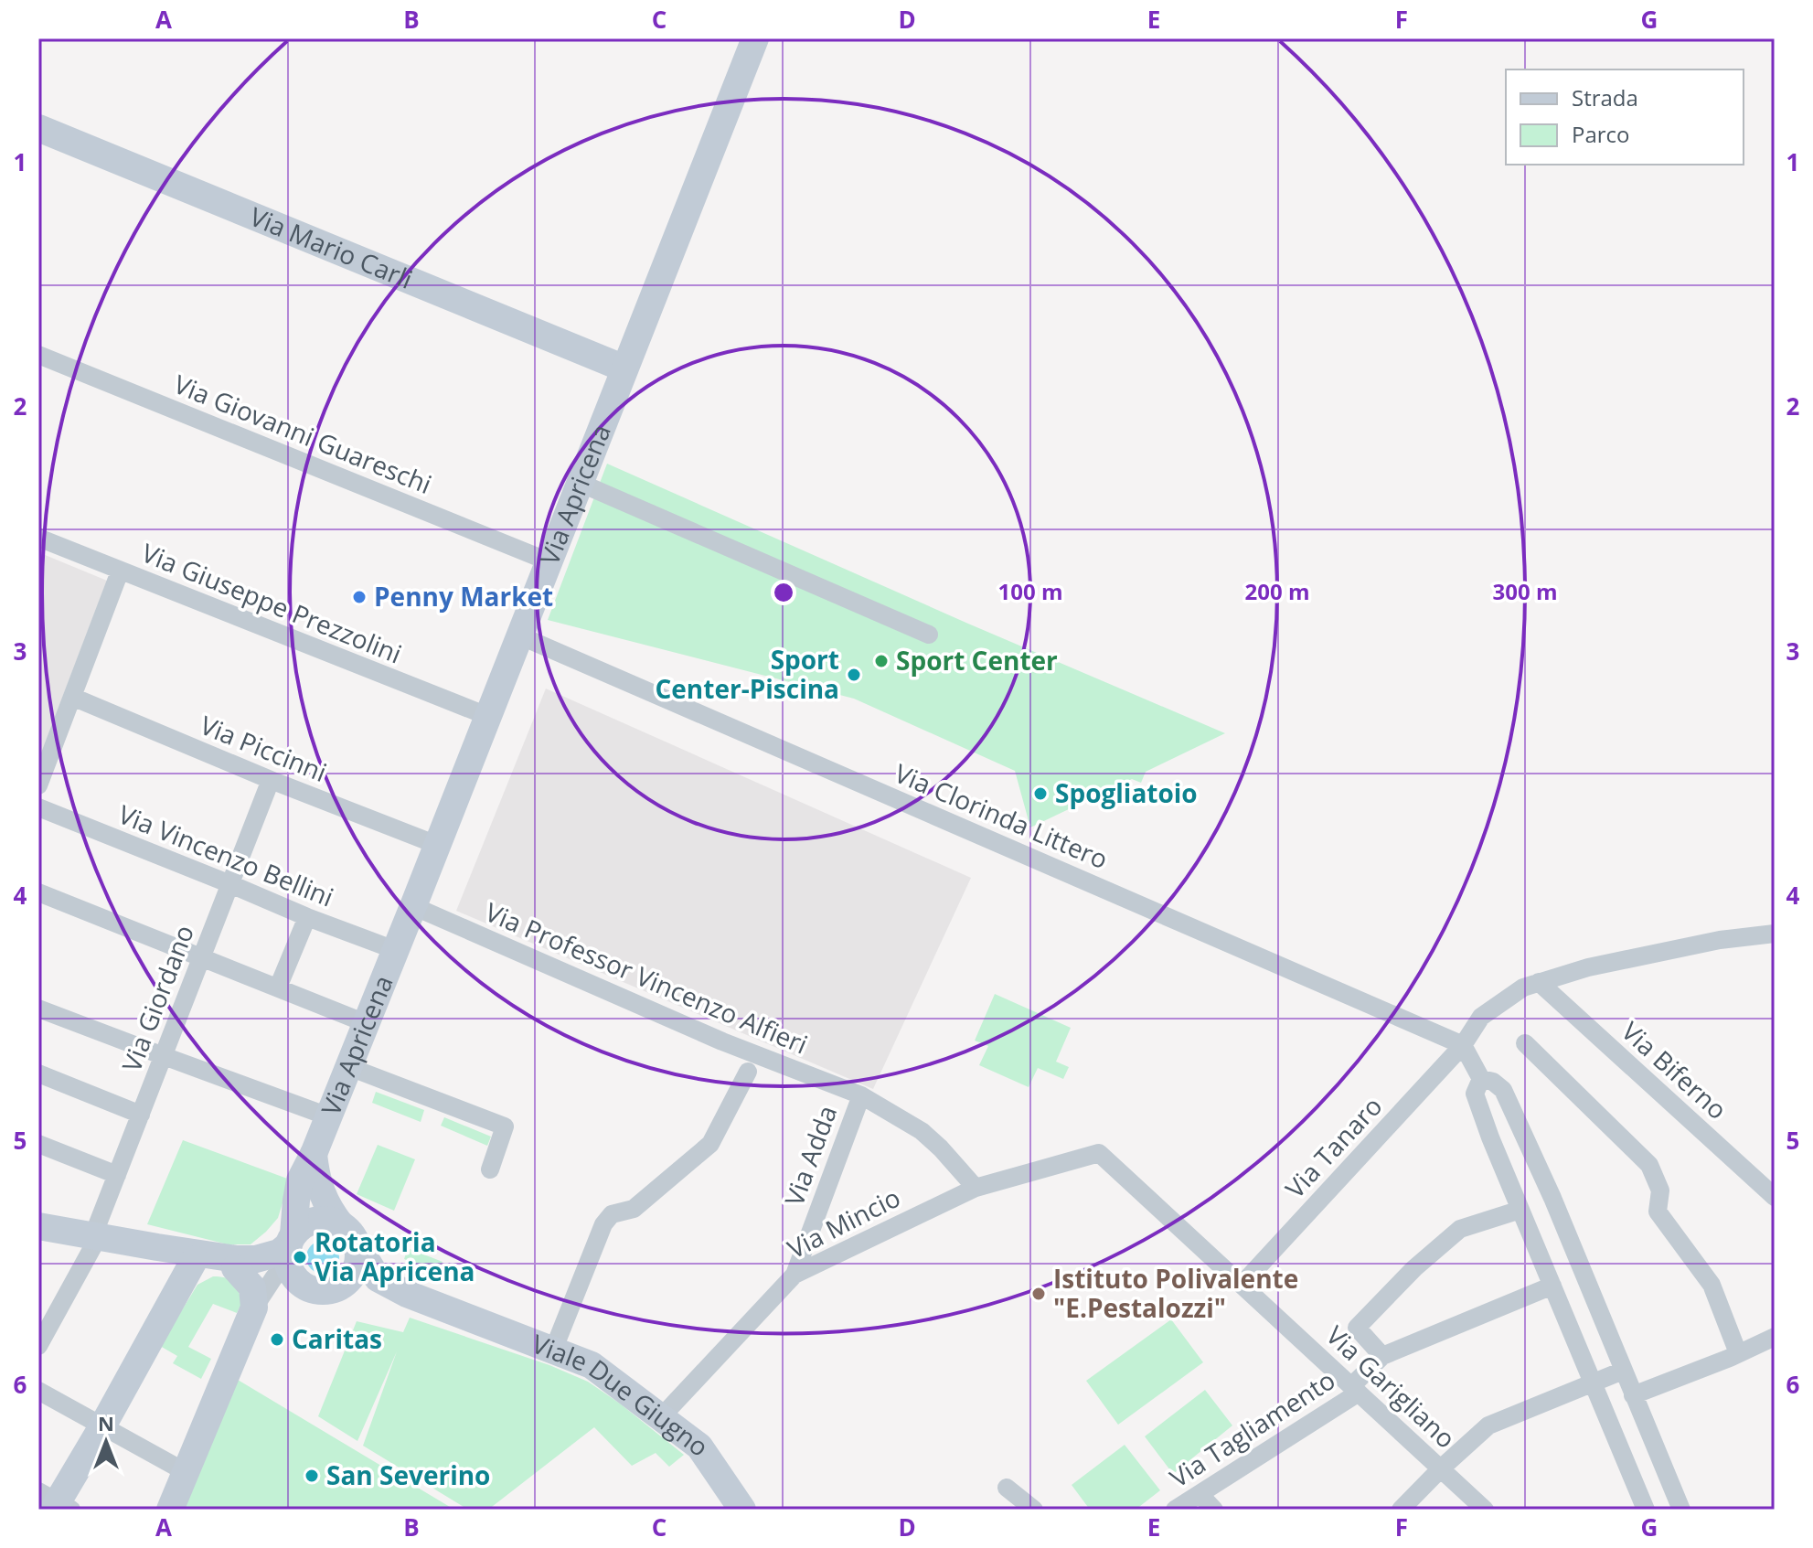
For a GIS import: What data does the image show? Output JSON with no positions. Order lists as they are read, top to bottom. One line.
{"streets":{"main road":["Via Mario Carli","Via Apricena","Viale Due Giugno"],"street":["Via Giovanni Guareschi","Via Giuseppe Prezzolini","Via Piccinni","Via Clorinda Littero","Via Vincenzo Bellini","Via Professor Vincenzo Alfieri","Via Giordano","Via Biferno","Via Tanaro","Via Adda","Via Mincio","Via Garigliano","Via Tagliamento"]},"crossings":[["Via Mario Carli","Via Apricena"],["Via Giovanni Guareschi","Via Apricena"],["Via Apricena","Via Giuseppe Prezzolini"],["Via Apricena","Via Piccinni"],["Via Apricena","Via Clorinda Littero"],["Via Apricena","Via Vincenzo Bellini"],["Via Apricena","Via Professor Vincenzo Alfieri"],["Via Apricena","Viale Due Giugno"],["Via Piccinni","Via Giordano"],["Via Clorinda Littero","Via Tanaro"],["Via Vincenzo Bellini","Via Giordano"],["Via Professor Vincenzo Alfieri","Via Adda"],["Via Professor Vincenzo Alfieri","Via Mincio"],["Via Giordano","Viale Due Giugno"],["Via Biferno","Via Tanaro"],["Via Tanaro","Via Garigliano"],["Via Adda","Via Mincio"],["Via Mincio","Via Garigliano"],["Via Mincio","Viale Due Giugno"],["Via Garigliano","Via Tagliamento"]],"places":["Penny Market","Sport Center","Sport Center-Piscina","Spogliatoio","Rotatoria Via Apricena","Istituto Polivalente \"E.Pestalozzi\"","Caritas","San Severino"],"legend":["Strada","Parco"],"north":"top","grid":{"columns":["A","B","C","D","E","F","G"],"rows":["1","2","3","4","5","6"]},"rings":["100 m","200 m","300 m"]}
